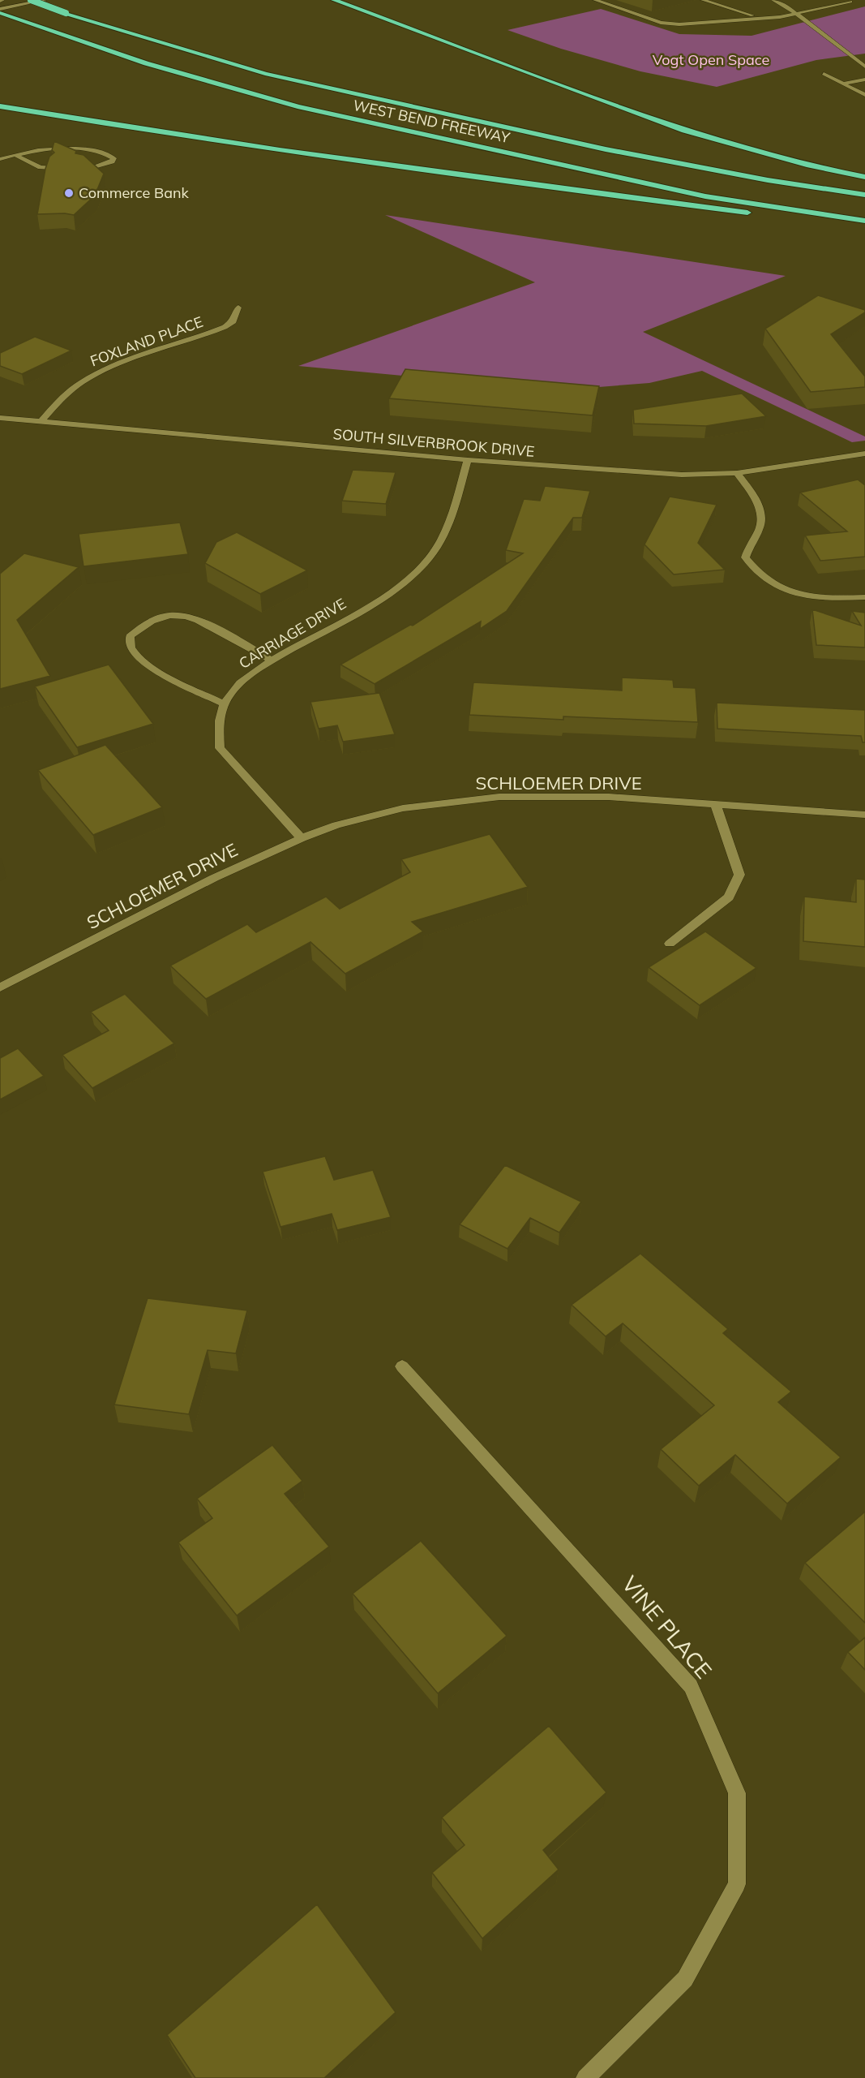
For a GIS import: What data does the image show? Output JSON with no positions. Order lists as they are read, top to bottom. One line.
{"streets":{"highway":["WEST BEND FREEWAY"],"street":["FOXLAND PLACE","SOUTH SILVERBROOK DRIVE","CARRIAGE DRIVE","SCHLOEMER DRIVE","VINE PLACE"]},"crossings":[["FOXLAND PLACE","SOUTH SILVERBROOK DRIVE"],["SOUTH SILVERBROOK DRIVE","CARRIAGE DRIVE"],["CARRIAGE DRIVE","SCHLOEMER DRIVE"]],"parks":["Vogt Open Space"],"places":["Commerce Bank"]}
